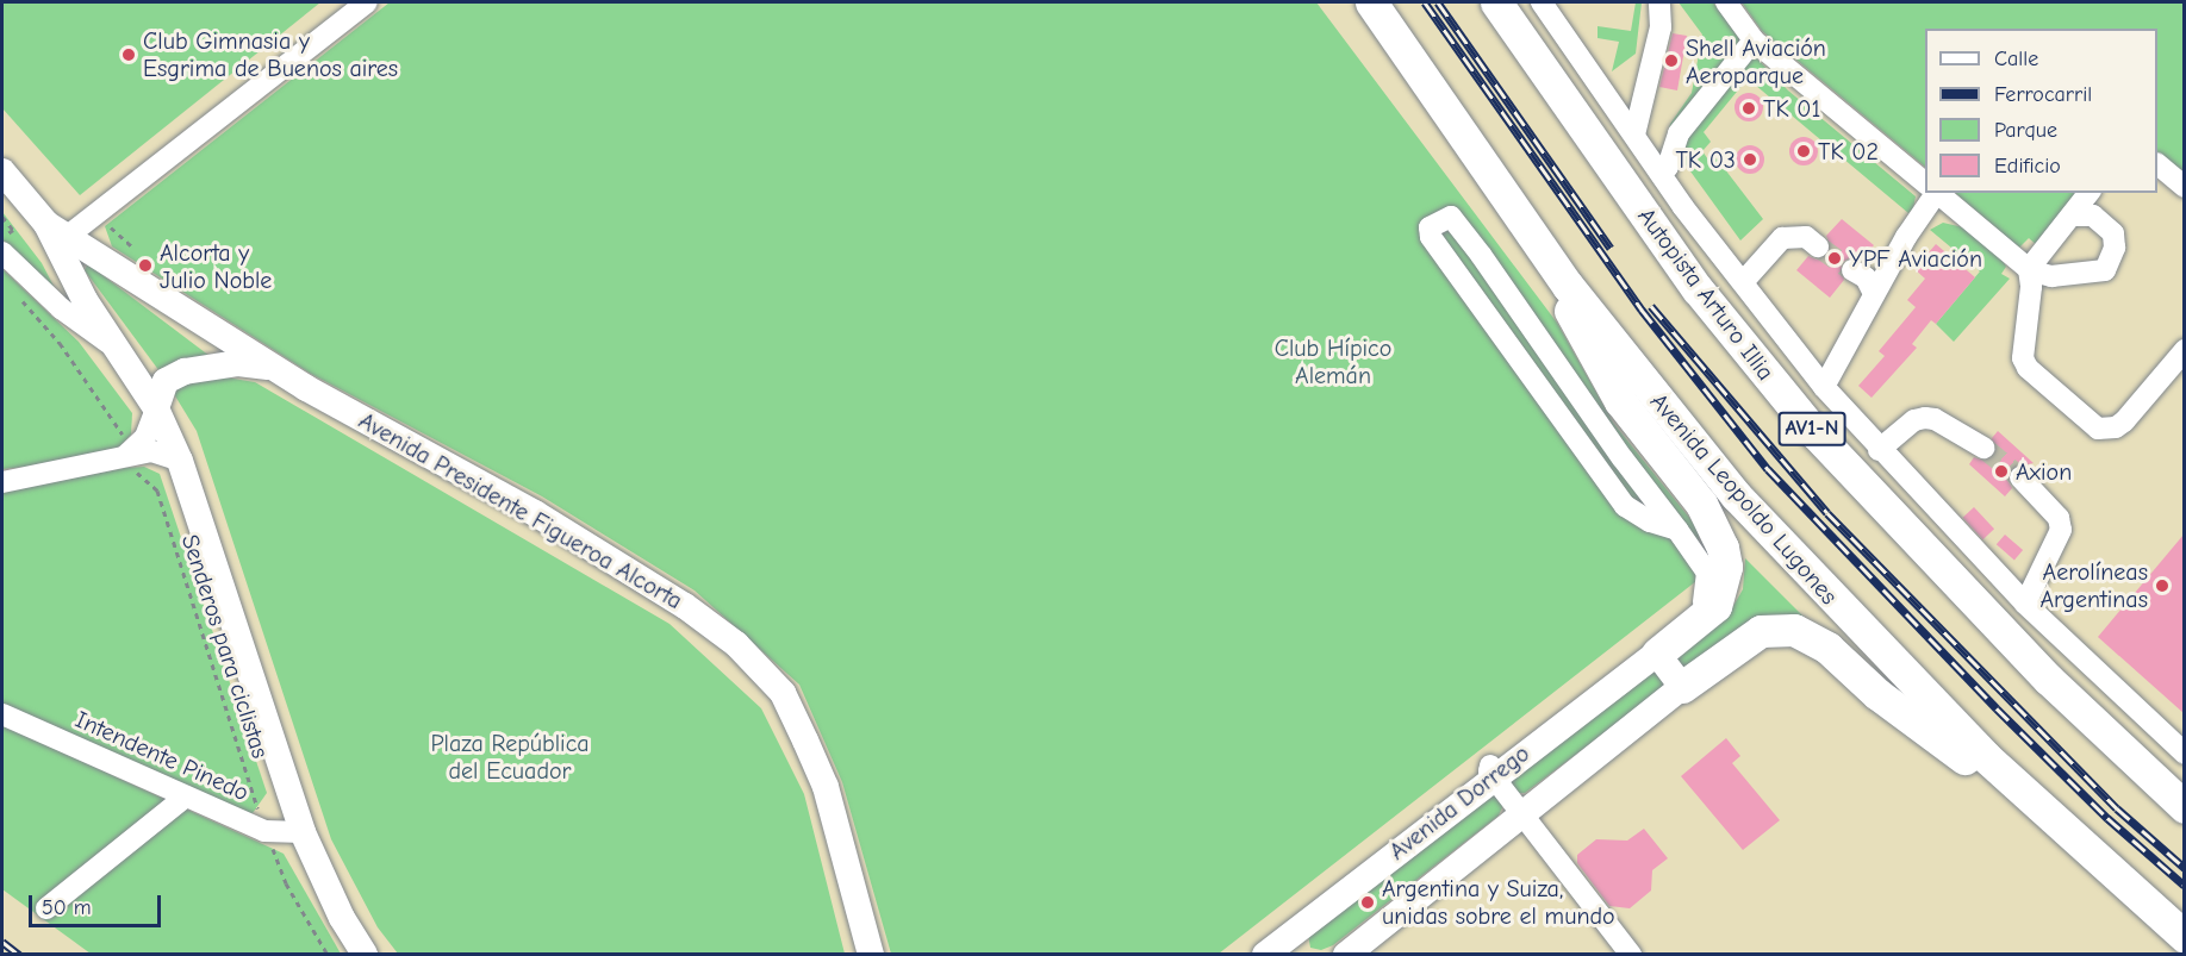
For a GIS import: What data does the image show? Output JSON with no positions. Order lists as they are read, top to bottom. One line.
{"streets":{"highway":["Autopista Arturo Illia","AV1-N","Avenida Leopoldo Lugones"],"main road":["Avenida Presidente Figueroa Alcorta","Avenida Dorrego"],"street":["Intendente Pinedo"],"path":["Senderos para ciclistas"]},"crossings":[["Avenida Presidente Figueroa Alcorta","Intendente Pinedo"],["Senderos para ciclistas","Intendente Pinedo"]],"parks":["Club Hípico Alemán","Plaza República del Ecuador"],"places":["Club Gimnasia y Esgrima de Buenos aires","Shell Aviación Aeroparque","TK 01","TK 02","TK 03","YPF Aviación","Alcorta y Julio Noble","Axion","Aerolíneas Argentinas","Argentina y Suiza, unidas sobre el mundo"],"legend":["Calle","Ferrocarril","Parque","Edificio"],"scale_bar":"50 m"}
